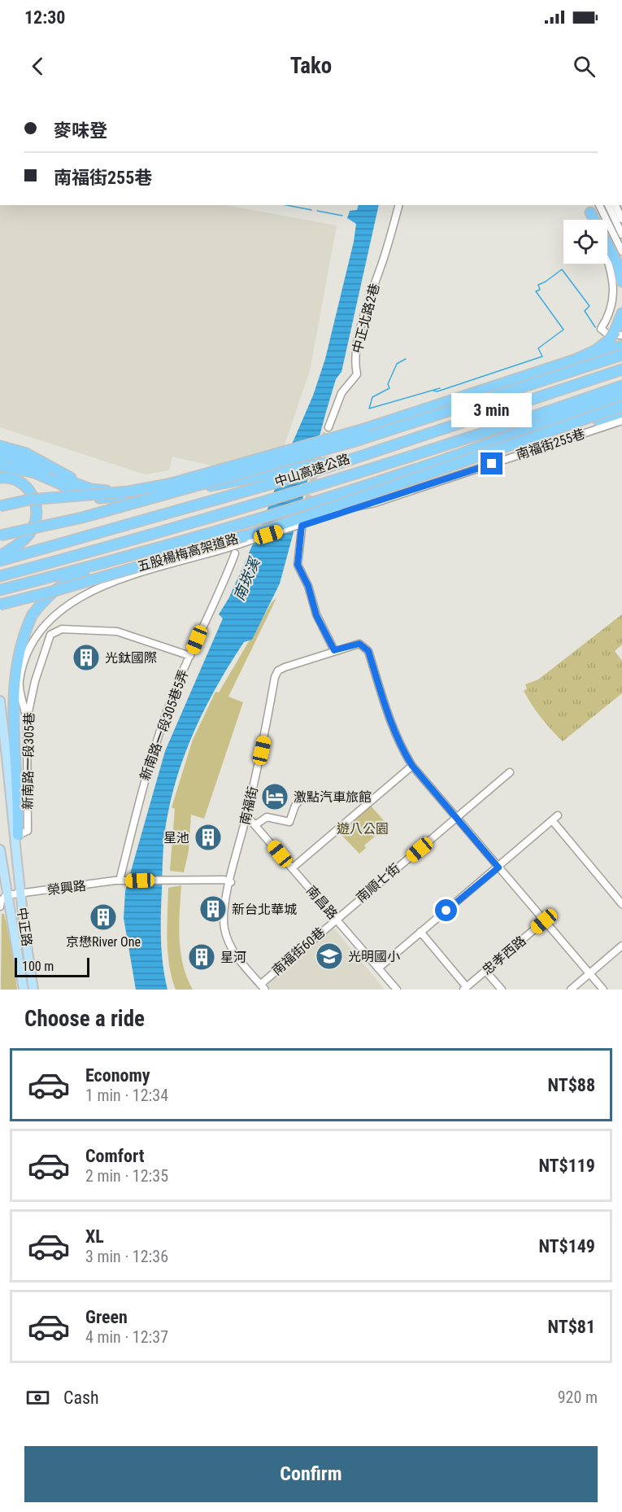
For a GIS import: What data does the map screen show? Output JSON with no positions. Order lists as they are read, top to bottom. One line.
{"streets":{"highway":["中山高速公路","五股楊梅高架道路"],"main road":["中正路"],"street":["中正北路2巷","南福街255巷","新南路一段305巷5弄","新南路一段305巷","南福街","南順七街","榮興路","南昌路","南福街60巷","忠孝西路"]},"crossings":[["南福街255巷","南福街"],["新南路一段305巷5弄","新南路一段305巷"],["新南路一段305巷5弄","榮興路"],["南福街","榮興路"],["南福街","南昌路"],["南福街","南福街60巷"],["南順七街","南昌路"],["南順七街","南福街60巷"],["榮興路","中正路"],["南昌路","南福街60巷"]],"water":["南崁溪"],"parks":["遊八公園"],"places":{"building":["光鈦國際","星池","新台北華城","京懋River One","星河"],"hotel":["激點汽車旅館"],"school or university":["光明國小"]},"scale_bar":"100 m","page":{"status":"12:30","header":"Tako","banner":["麥味登","南福街255巷"],"bubble":"3 min","scale":"100 m","heading":"Choose a ride","list":[{"name":"Economy","note":"1 min · 12:34","value":"NT$88"},{"name":"Comfort","note":"2 min · 12:35","value":"NT$119"},{"name":"XL","note":"3 min · 12:36","value":"NT$149"},{"name":"Green","note":"4 min · 12:37","value":"NT$81"}],"pay":["Cash","920 m"],"buttons":"Confirm"}}
